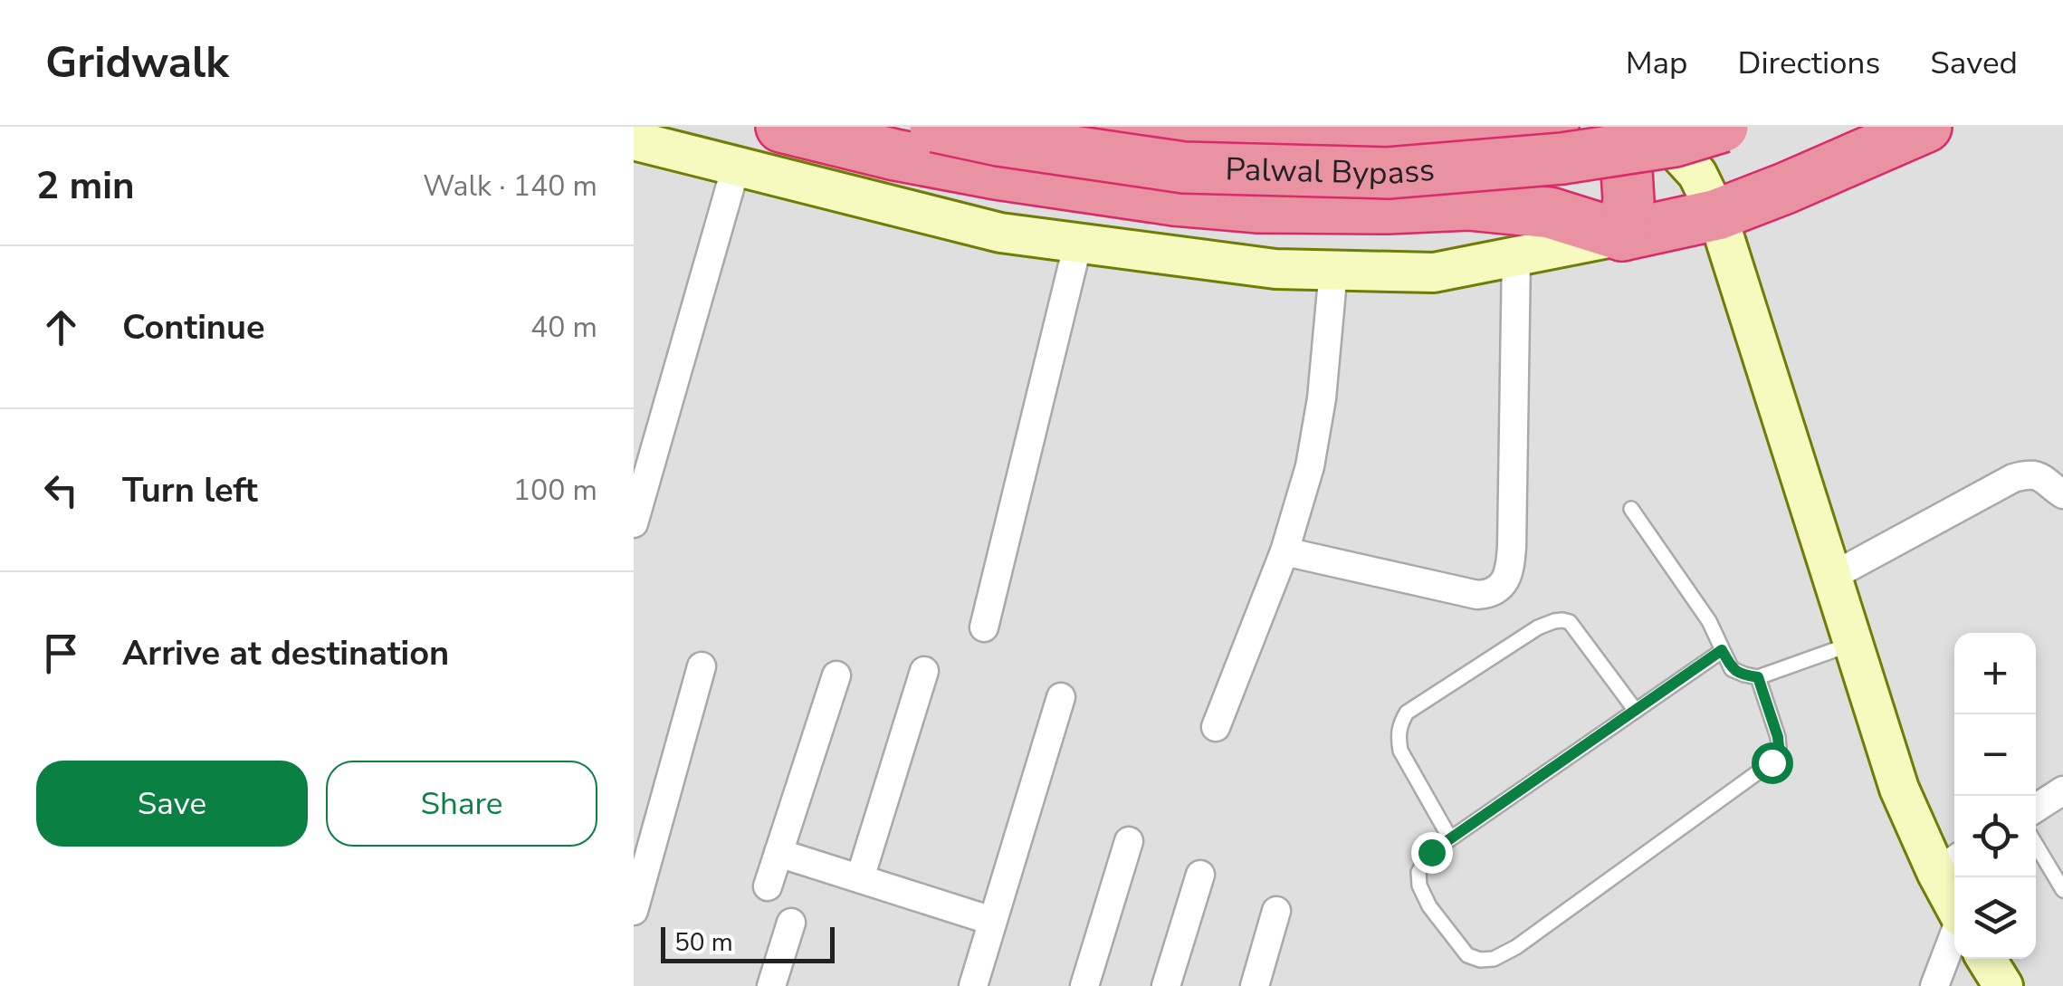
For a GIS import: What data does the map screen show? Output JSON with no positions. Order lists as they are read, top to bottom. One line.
{"streets":{"highway":["Palwal Bypass"]},"scale_bar":"50 m","page":{"header":"Gridwalk","nav":["Map","Directions","Saved"],"heading":["2 min","Walk · 140 m"],"list":[["Continue","40 m"],["Turn left","100 m"],"Arrive at destination"],"map_buttons":["+","−"],"buttons":["Save","Share"],"scale":"50 m"}}
